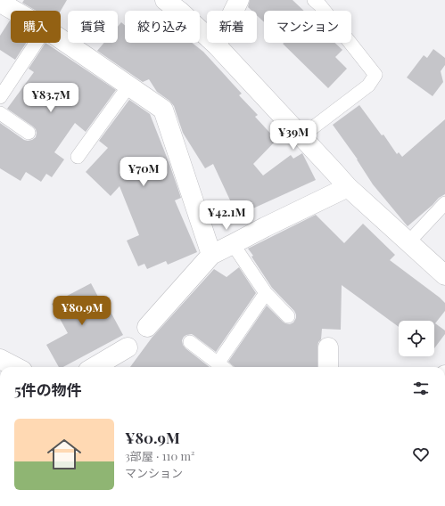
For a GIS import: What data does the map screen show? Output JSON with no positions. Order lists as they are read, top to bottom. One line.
{"page":{"chip":["購入","賃貸","絞り込み","新着","マンション"],"price":["¥83.7M","¥39M","¥70M","¥42.1M","¥80.9M"],"heading":"5件の物件","list":[{"name":"¥80.9M","note":"3部屋 · 110 m² · マンション"}]}}
